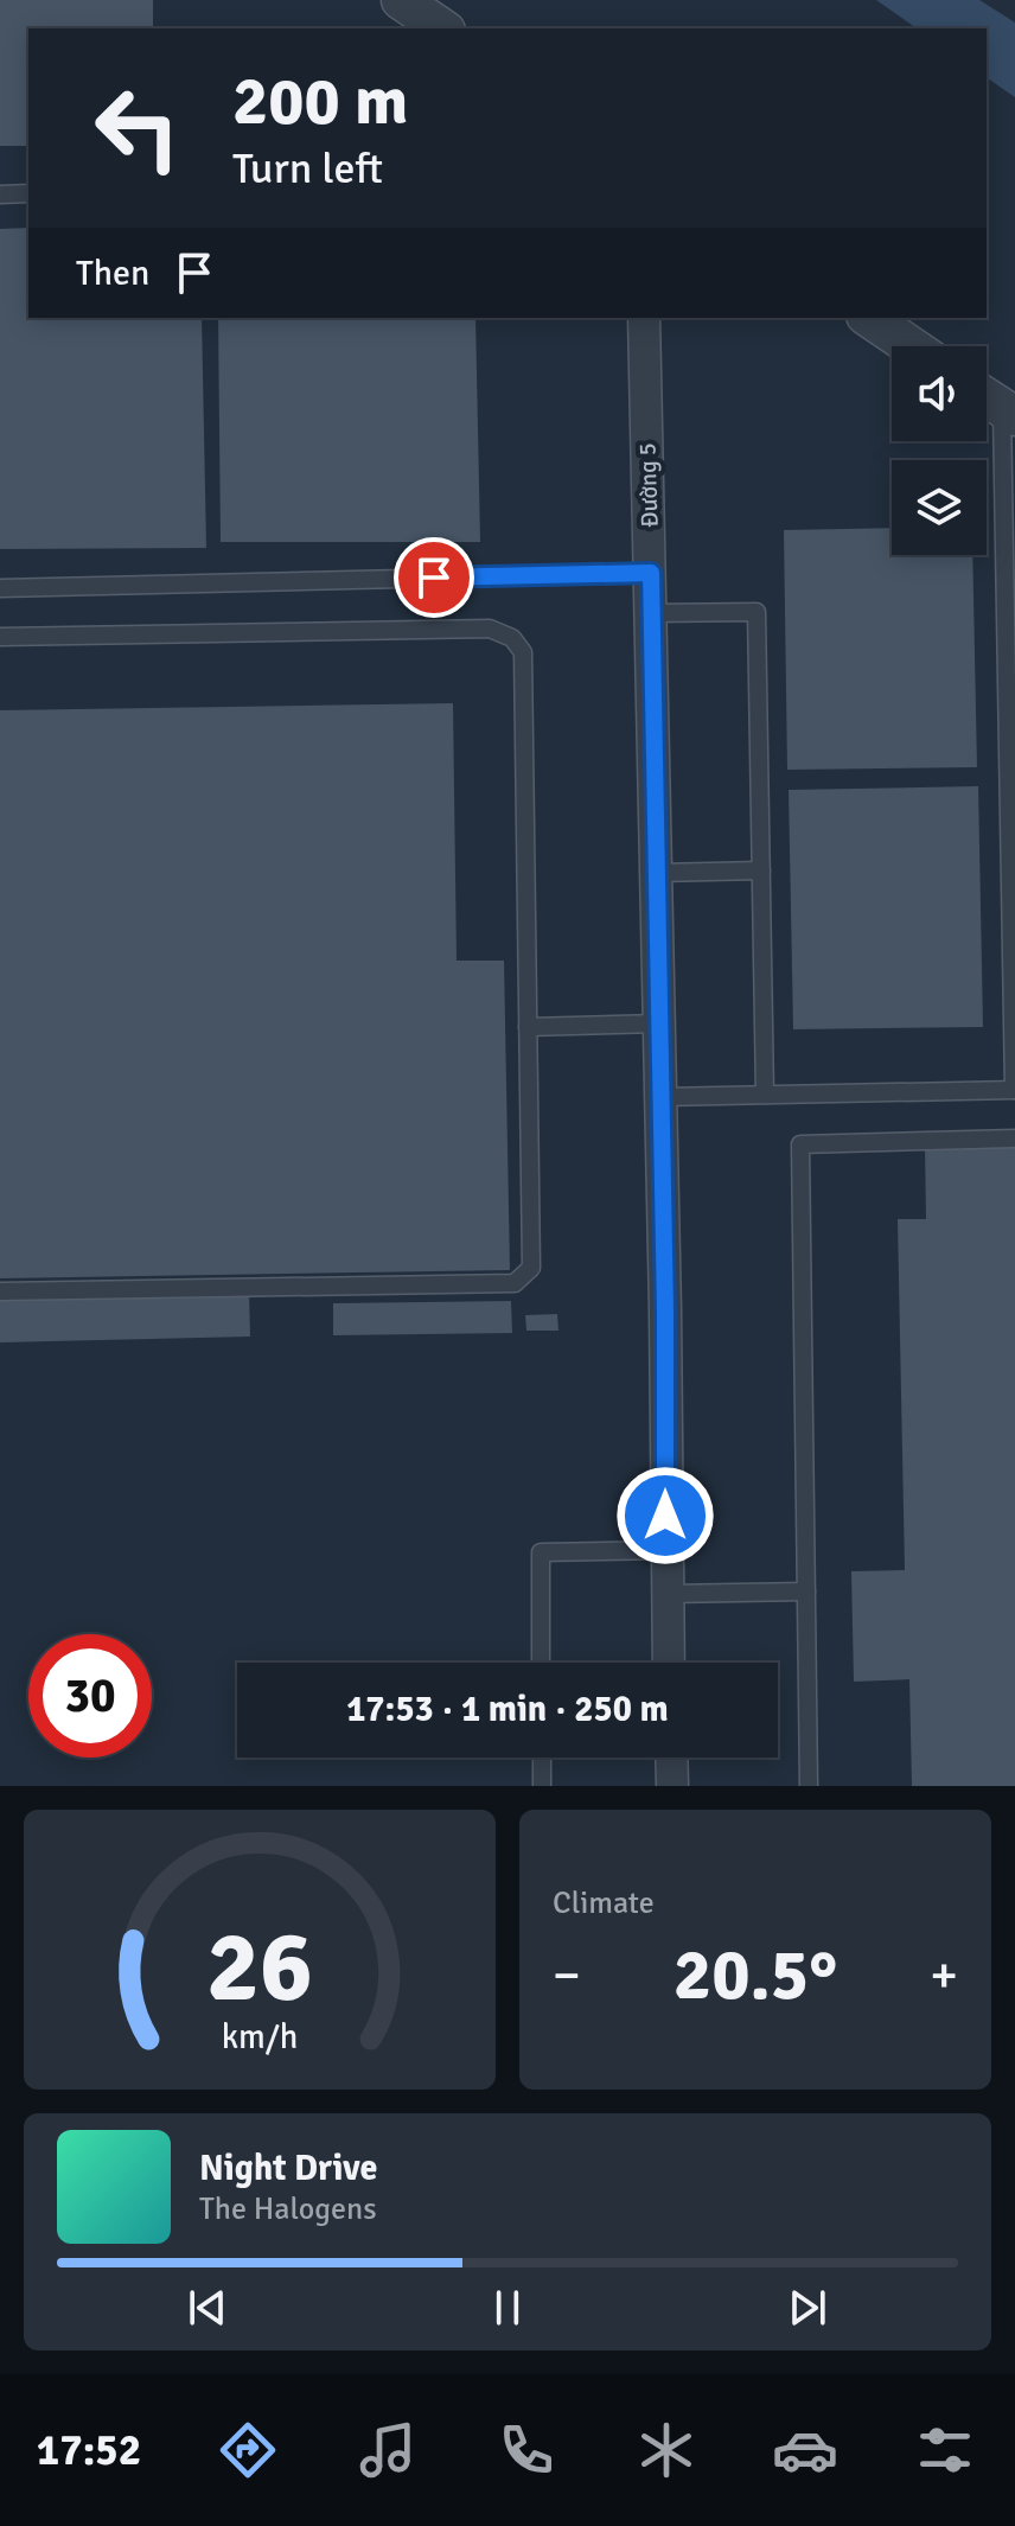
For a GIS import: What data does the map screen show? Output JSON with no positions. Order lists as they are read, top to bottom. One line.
{"streets":{"street":["Đường 5"]},"page":{"turn":["200 m","Turn left"],"then":"Then","limit":"30","trip":"17:53 · 1 min · 250 m","tile":"Climate","heat":["−","20.5°","+"],"song":["Night Drive","The Halogens"],"tabs":"17:52","gauge":["26","km/h"]}}
